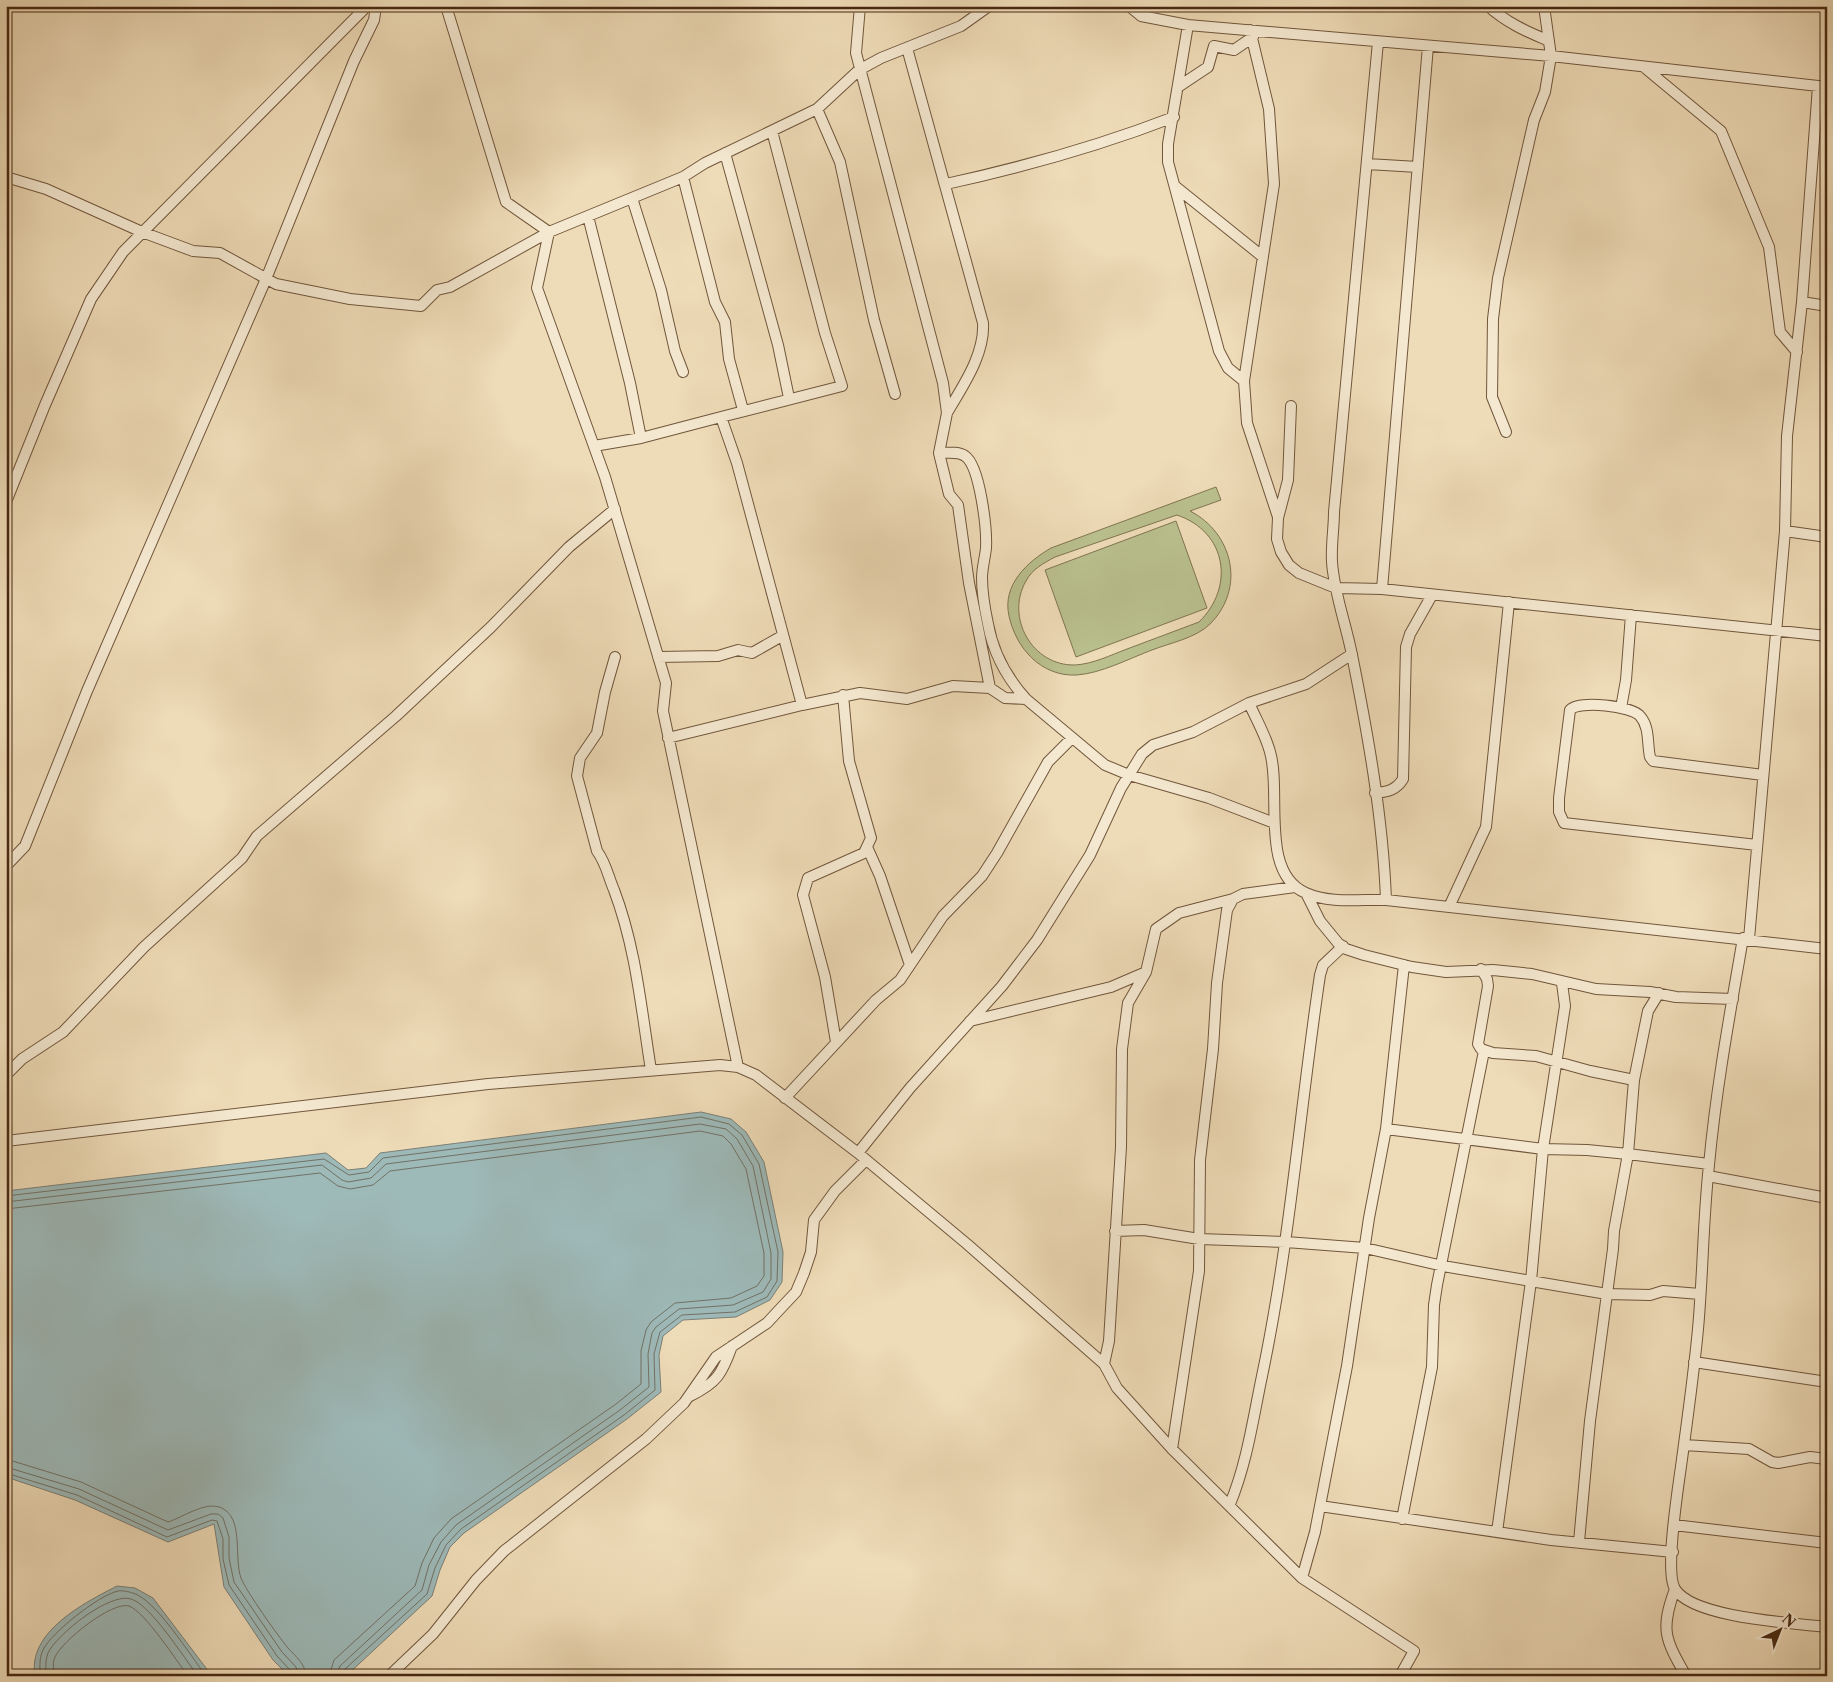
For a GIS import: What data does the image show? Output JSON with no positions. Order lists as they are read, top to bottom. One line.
{"north":"top right"}
